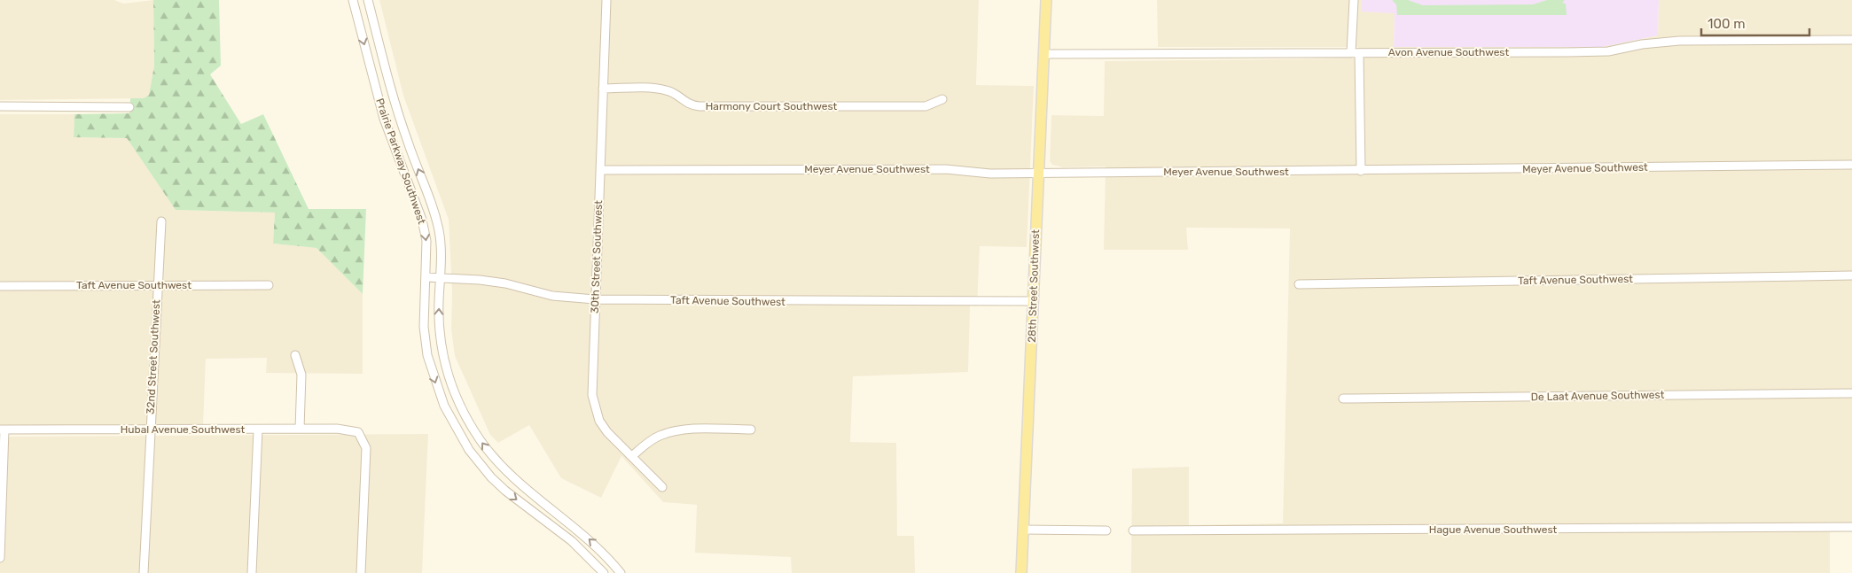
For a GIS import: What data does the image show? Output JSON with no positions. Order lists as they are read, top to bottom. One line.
{"streets":{"main road":["28th Street Southwest"],"street":["Avon Avenue Southwest","Harmony Court Southwest","Prairie Parkway Southwest","Meyer Avenue Southwest","30th Street Southwest","Taft Avenue Southwest","32nd Street Southwest","De Laat Avenue Southwest","Hubal Avenue Southwest","Hague Avenue Southwest"]},"crossings":[["Avon Avenue Southwest","28th Street Southwest"],["Harmony Court Southwest","30th Street Southwest"],["Prairie Parkway Southwest","Taft Avenue Southwest"],["Meyer Avenue Southwest","30th Street Southwest"],["Meyer Avenue Southwest","28th Street Southwest"],["30th Street Southwest","Taft Avenue Southwest"],["Taft Avenue Southwest","28th Street Southwest"],["Taft Avenue Southwest","32nd Street Southwest"],["32nd Street Southwest","Hubal Avenue Southwest"]],"scale_bar":"100 m"}
